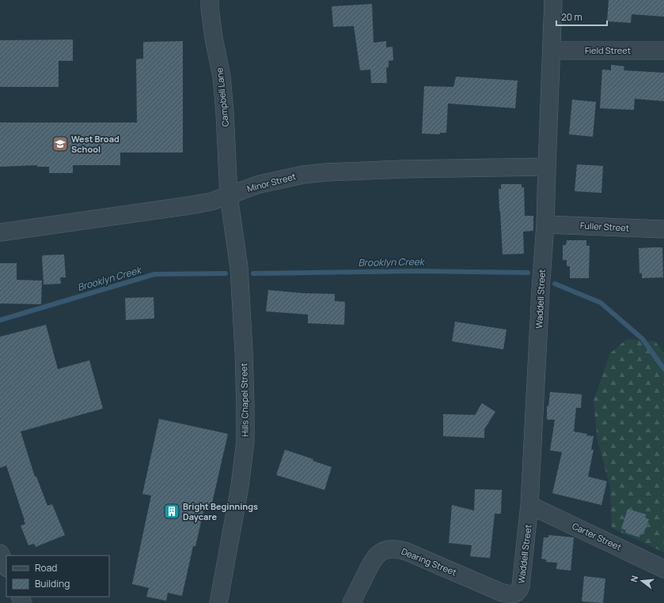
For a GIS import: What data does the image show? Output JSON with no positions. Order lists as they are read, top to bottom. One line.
{"streets":{"street":["Field Street","Campbell Lane","Minor Street","Fuller Street","Waddell Street","Hills Chapel Street","Carter Street","Dearing Street"]},"crossings":[["Field Street","Waddell Street"],["Campbell Lane","Minor Street"],["Campbell Lane","Hills Chapel Street"],["Minor Street","Waddell Street"],["Minor Street","Hills Chapel Street"],["Fuller Street","Waddell Street"],["Waddell Street","Carter Street"],["Waddell Street","Dearing Street"]],"water":["Brooklyn Creek"],"places":{"school or university":["West Broad School"],"building":["Bright Beginnings Daycare"]},"legend":["Road","Building"],"scale_bar":"20 m","north":"left"}
